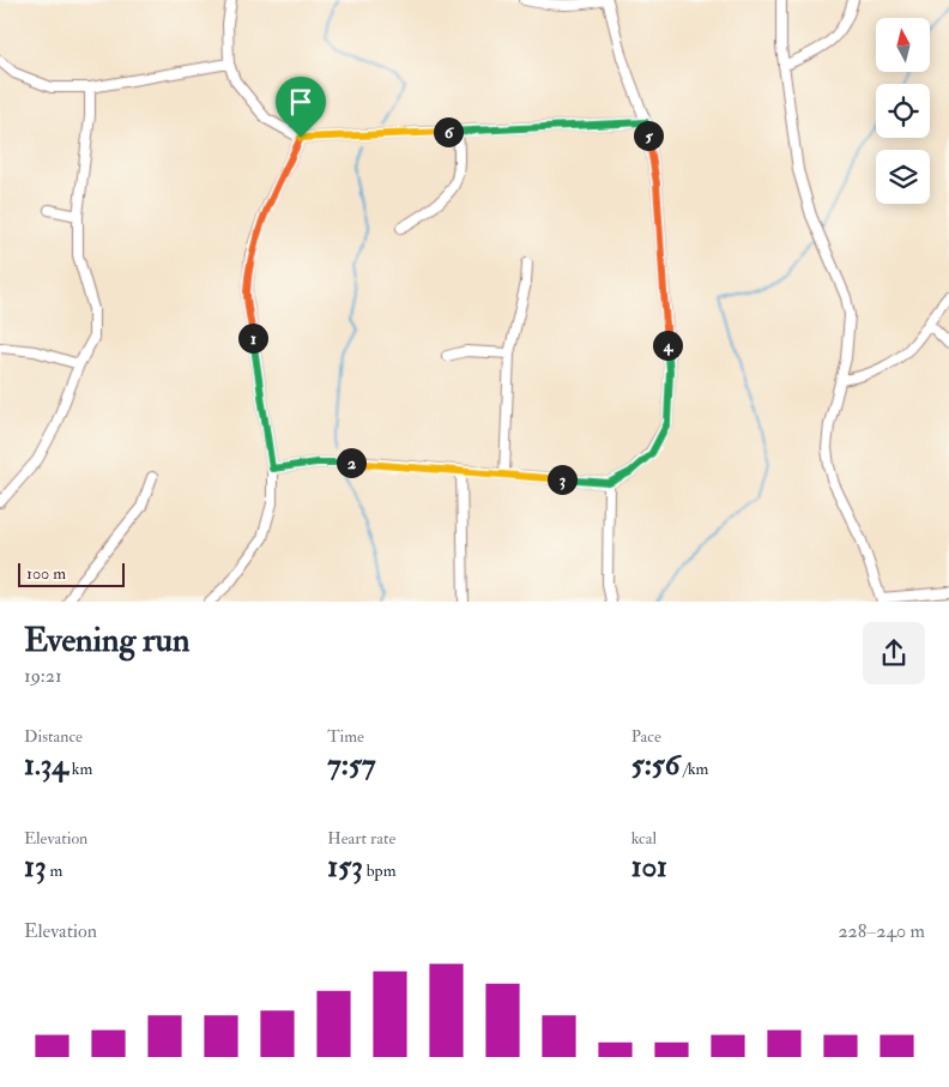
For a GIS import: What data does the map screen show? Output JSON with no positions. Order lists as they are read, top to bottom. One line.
{"scale_bar":"100 m","north":"top","page":{"pins":["6","5","1","4","2","3"],"scale":"100 m","heading":["Evening run","19:21"],"stats":[["Distance","1.34 km"],["Time","7:57"],["Pace","5:56 /km"],["Elevation","13 m"],["Heart rate","153 bpm"],["kcal","101"]],"chart":["Elevation","228–240 m"]}}
